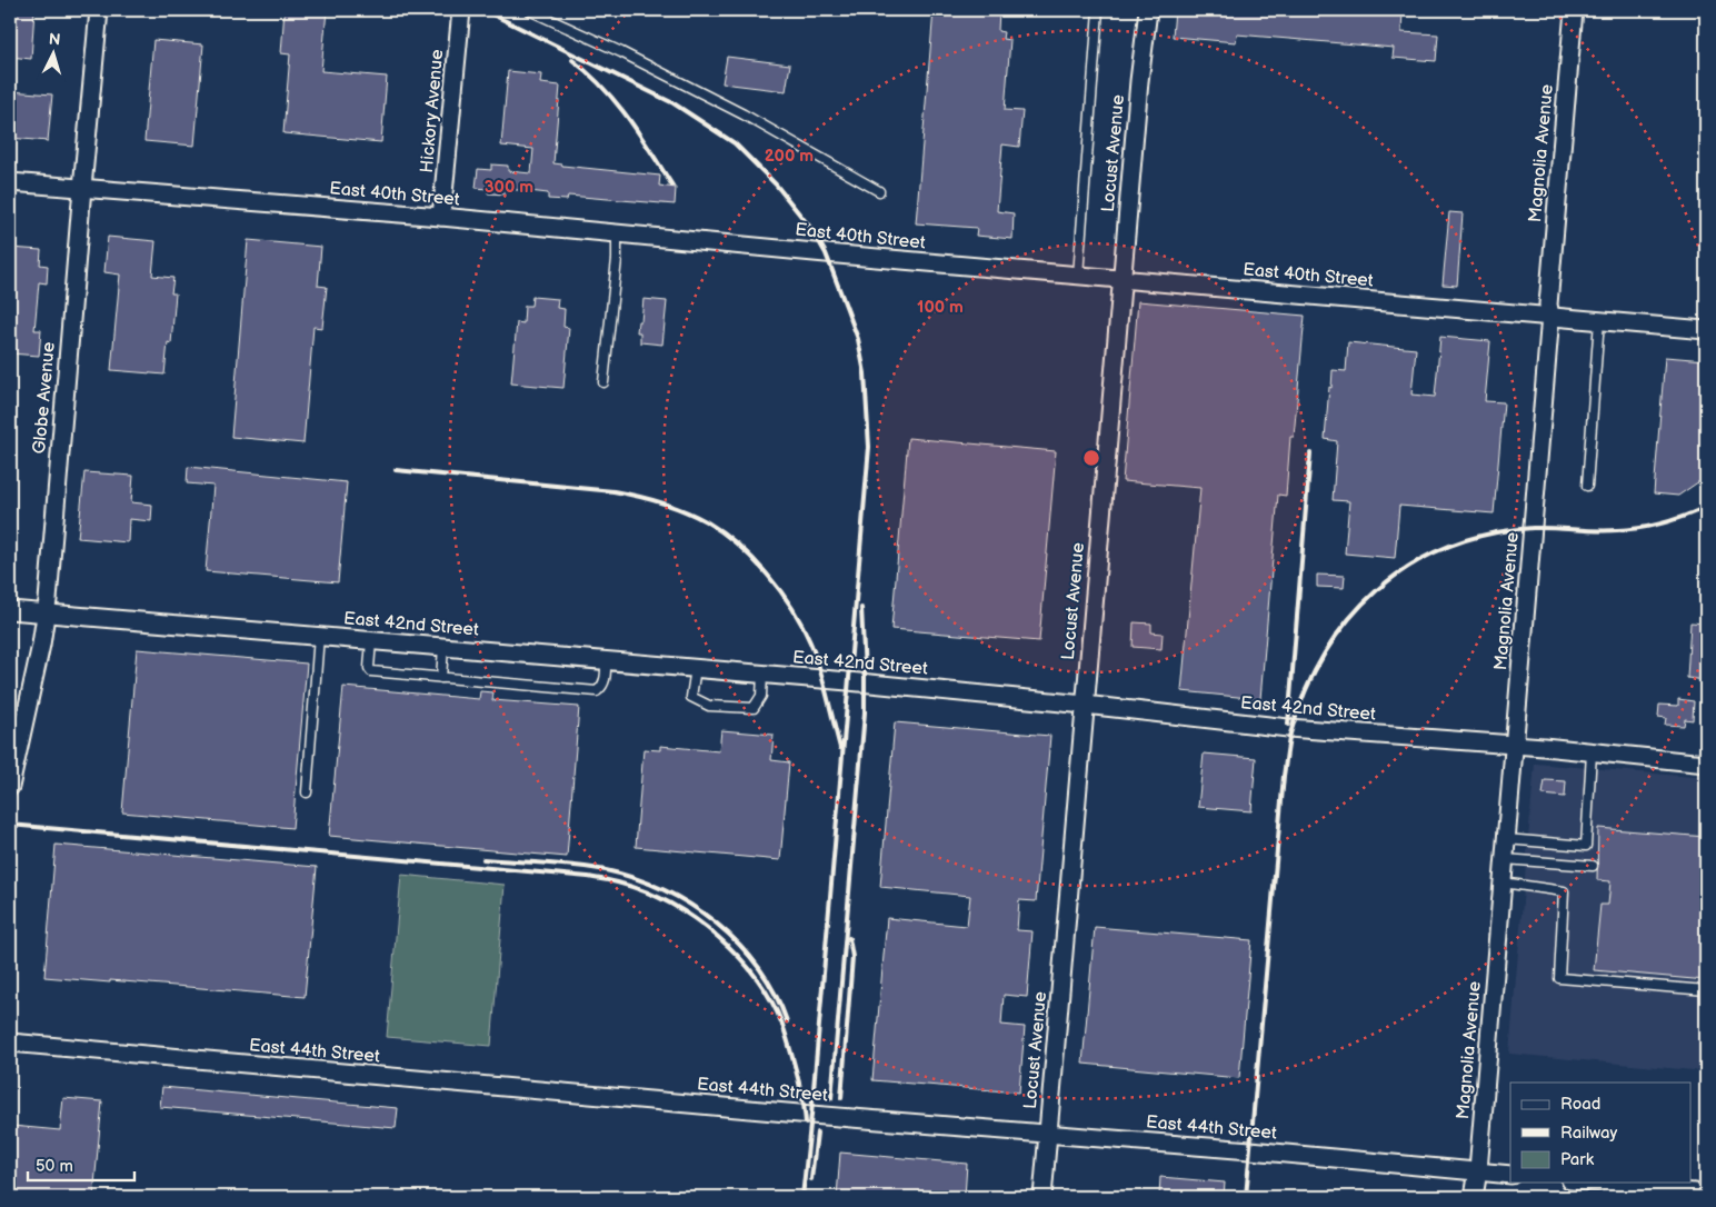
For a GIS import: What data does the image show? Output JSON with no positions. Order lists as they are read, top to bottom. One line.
{"streets":{"street":["Hickory Avenue","Locust Avenue","Magnolia Avenue","East 40th Street","Globe Avenue","East 42nd Street","East 44th Street"]},"crossings":[["Hickory Avenue","East 40th Street"],["Locust Avenue","East 40th Street"],["Locust Avenue","East 42nd Street"],["Locust Avenue","East 44th Street"],["Magnolia Avenue","East 40th Street"],["Magnolia Avenue","East 42nd Street"],["Magnolia Avenue","East 44th Street"],["East 40th Street","Globe Avenue"],["Globe Avenue","East 42nd Street"]],"legend":["Road","Railway","Park"],"scale_bar":"50 m","north":"top","rings":["200 m","300 m","100 m"]}
